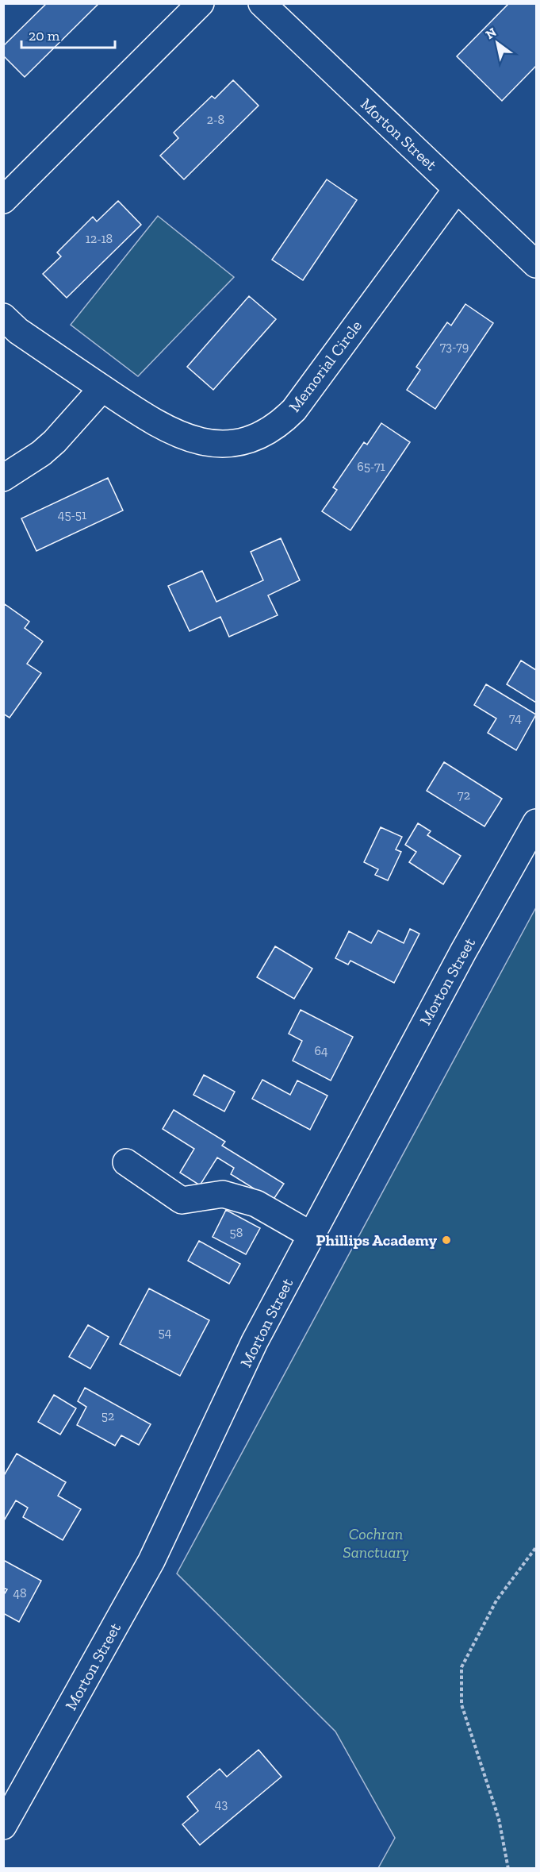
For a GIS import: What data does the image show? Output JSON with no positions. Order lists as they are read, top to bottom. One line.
{"streets":{"street":["Morton Street","Memorial Circle"]},"crossings":[["Morton Street","Memorial Circle"]],"parks":["Cochran Sanctuary"],"places":["Phillips Academy"],"house_numbers":["2-8","12-18","73-79","65-71","45-51","74","72","64","58","54","52","48","43"],"scale_bar":"20 m","north":"top left"}
